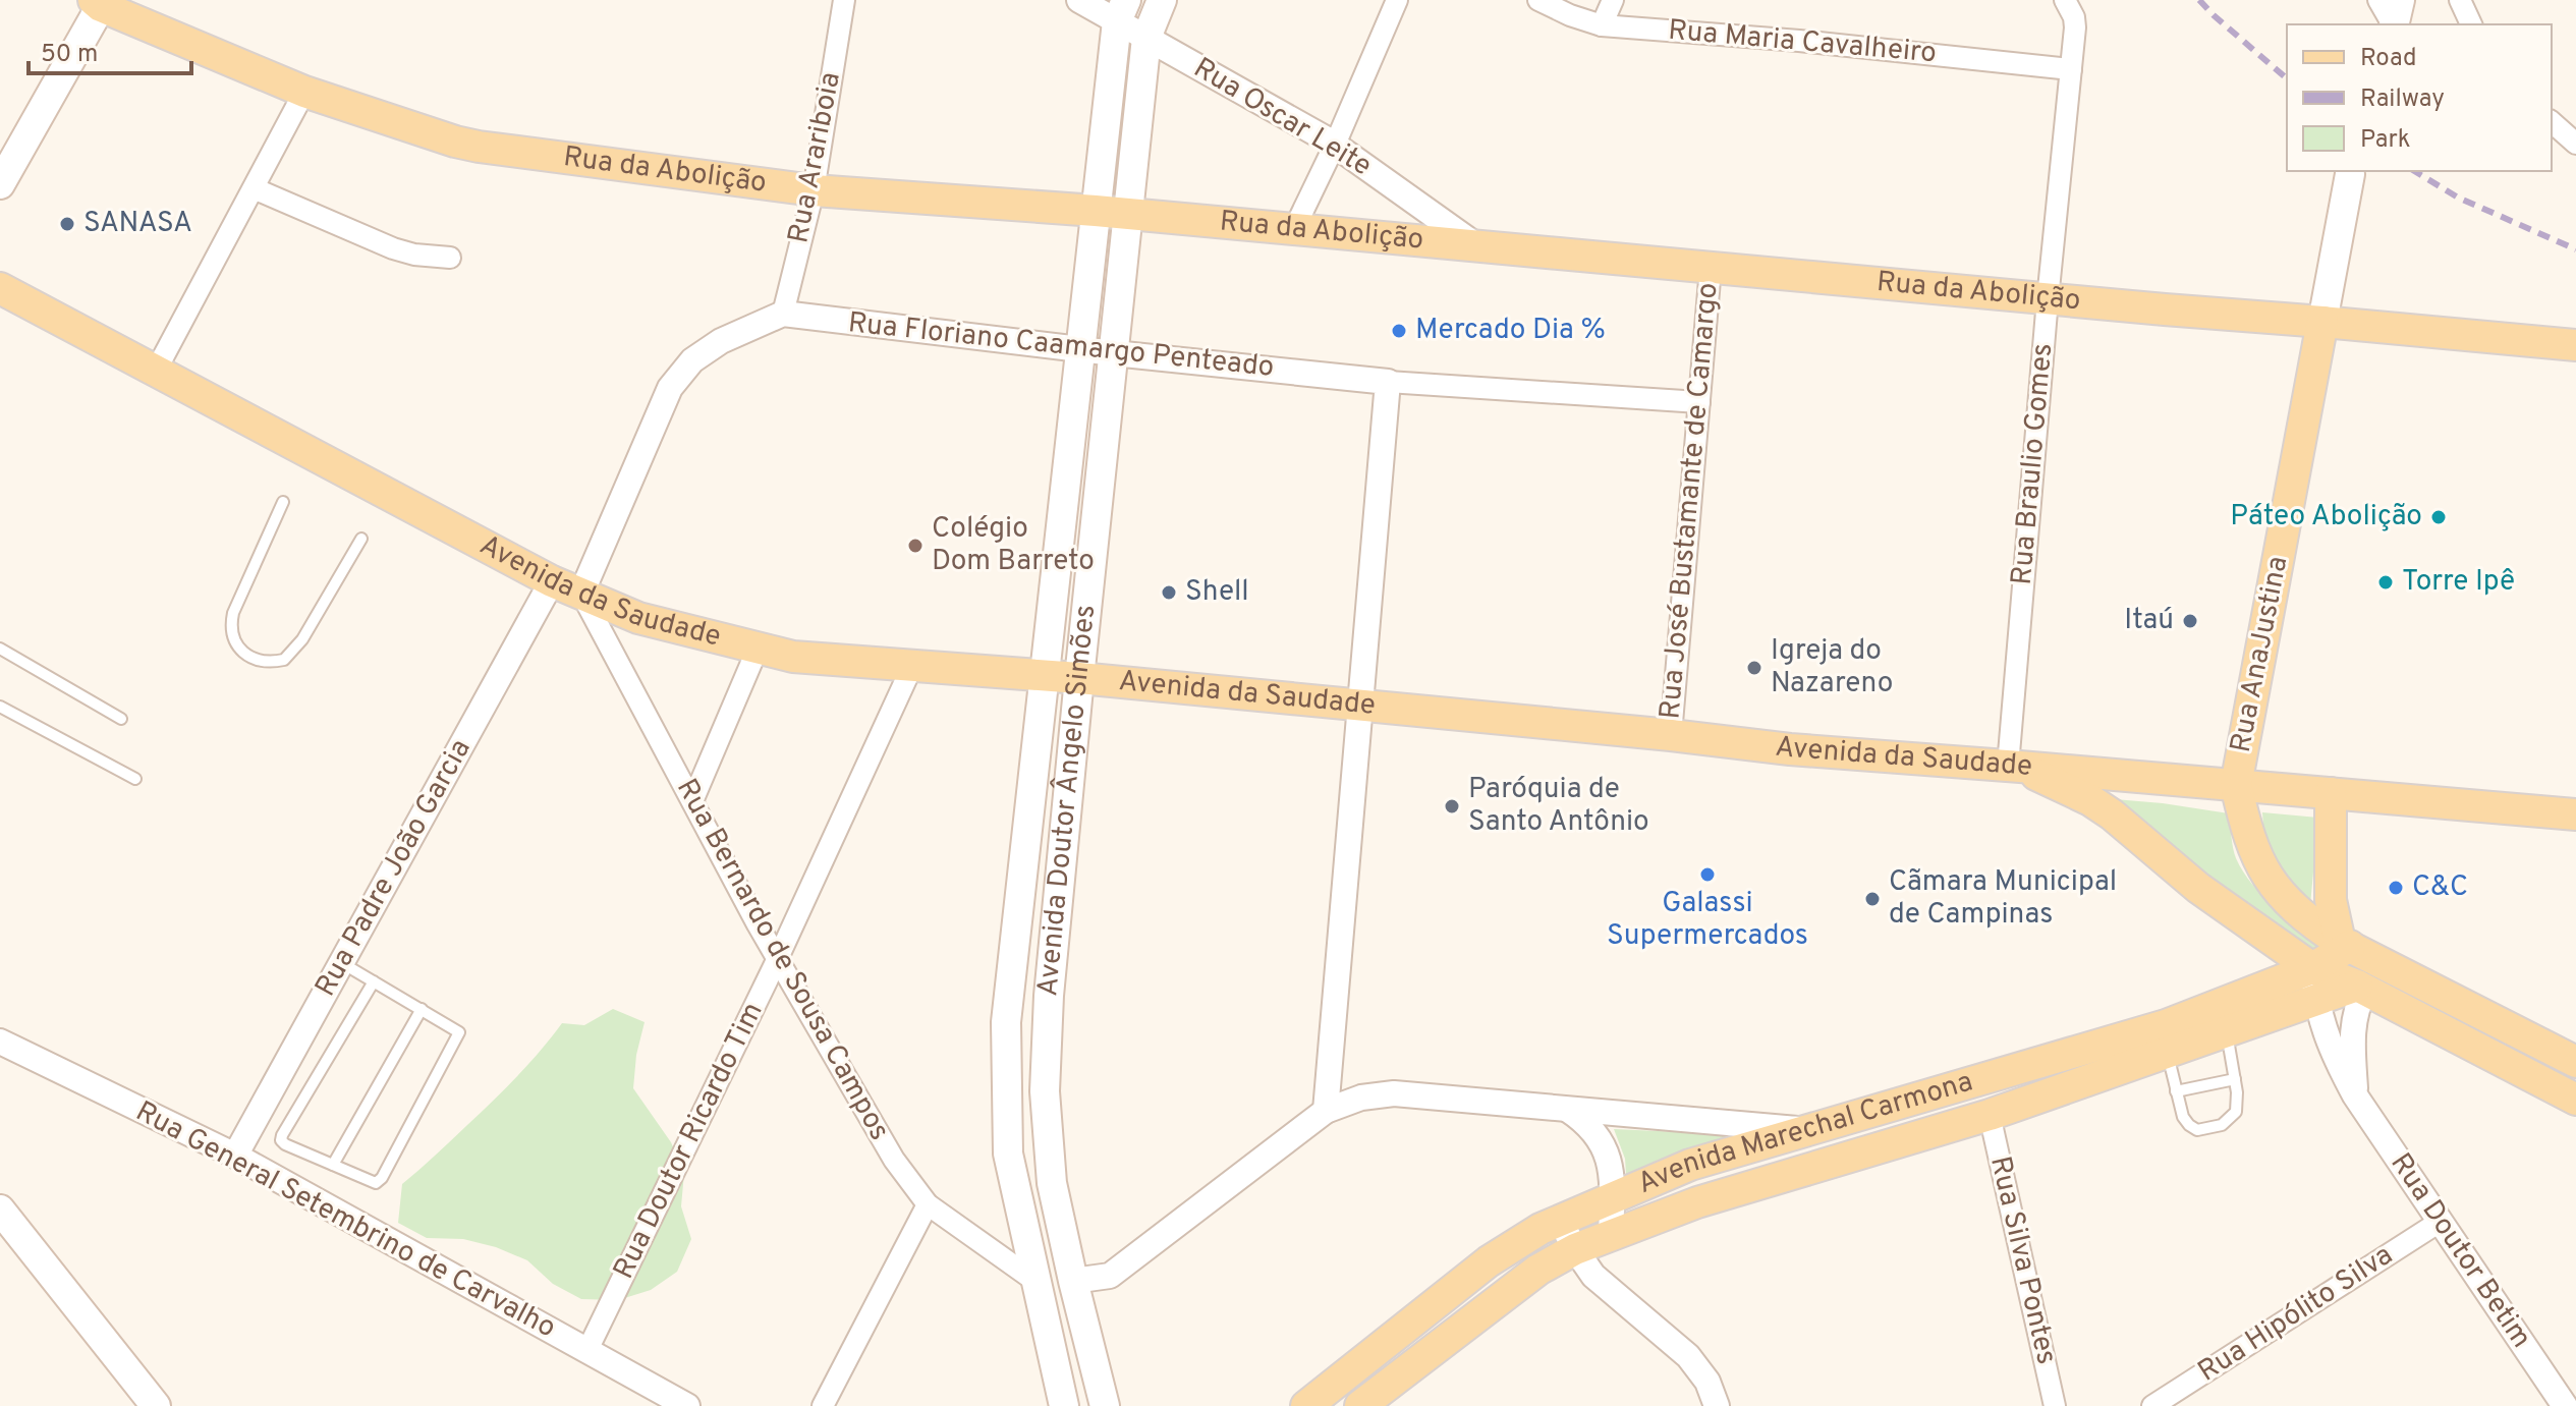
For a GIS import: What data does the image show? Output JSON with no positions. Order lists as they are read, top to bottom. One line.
{"streets":{"main road":["Rua da Abolição","Avenida da Saudade","Rua AnaJustina","Avenida Doutor Ângelo Simões","Avenida Marechal Carmona"],"street":["Rua Maria Cavalheiro","Rua Oscar Leite","Rua Arariboia","Rua Floriano Caamargo Penteado","Rua Braulio Gomes","Rua José Bustamante de Camargo","Rua Padre João Garcia","Rua Bernardo de Sousa Campos","Rua Doutor Ricardo Tim","Rua General Setembrino de Carvalho","Rua Doutor Betim","Rua Silva Pontes","Rua Hipólito Silva"]},"crossings":[["Rua Maria Cavalheiro","Rua Braulio Gomes"],["Rua Oscar Leite","Rua da Abolição"],["Rua Oscar Leite","Avenida Doutor Ângelo Simões"],["Rua Arariboia","Rua da Abolição"],["Rua Arariboia","Rua Floriano Caamargo Penteado"],["Rua da Abolição","Rua Braulio Gomes"],["Rua da Abolição","Rua José Bustamante de Camargo"],["Rua da Abolição","Rua AnaJustina"],["Rua da Abolição","Avenida Doutor Ângelo Simões"],["Rua Floriano Caamargo Penteado","Rua José Bustamante de Camargo"],["Rua Floriano Caamargo Penteado","Avenida Doutor Ângelo Simões"],["Rua Braulio Gomes","Avenida da Saudade"],["Rua José Bustamante de Camargo","Avenida da Saudade"],["Avenida da Saudade","Rua AnaJustina"],["Avenida da Saudade","Avenida Doutor Ângelo Simões"],["Avenida da Saudade","Rua Padre João Garcia"],["Avenida da Saudade","Rua Bernardo de Sousa Campos"],["Avenida da Saudade","Rua Doutor Ricardo Tim"],["Rua AnaJustina","Avenida Marechal Carmona"],["Avenida Doutor Ângelo Simões","Rua Bernardo de Sousa Campos"],["Rua Padre João Garcia","Rua General Setembrino de Carvalho"],["Rua Bernardo de Sousa Campos","Rua Doutor Ricardo Tim"],["Avenida Marechal Carmona","Rua Doutor Betim"],["Avenida Marechal Carmona","Rua Silva Pontes"],["Rua Doutor Ricardo Tim","Rua General Setembrino de Carvalho"],["Rua Doutor Betim","Rua Hipólito Silva"]],"places":["SANASA","Mercado Dia %","Páteo Abolição","Colégio Dom Barreto","Torre Ipê","Shell","Itaú","Igreja do Nazareno","Paróquia de Santo Antônio","Galassi Supermercados","C&C","Cãmara Municipal de Campinas"],"legend":["Road","Railway","Park"],"scale_bar":"50 m"}
